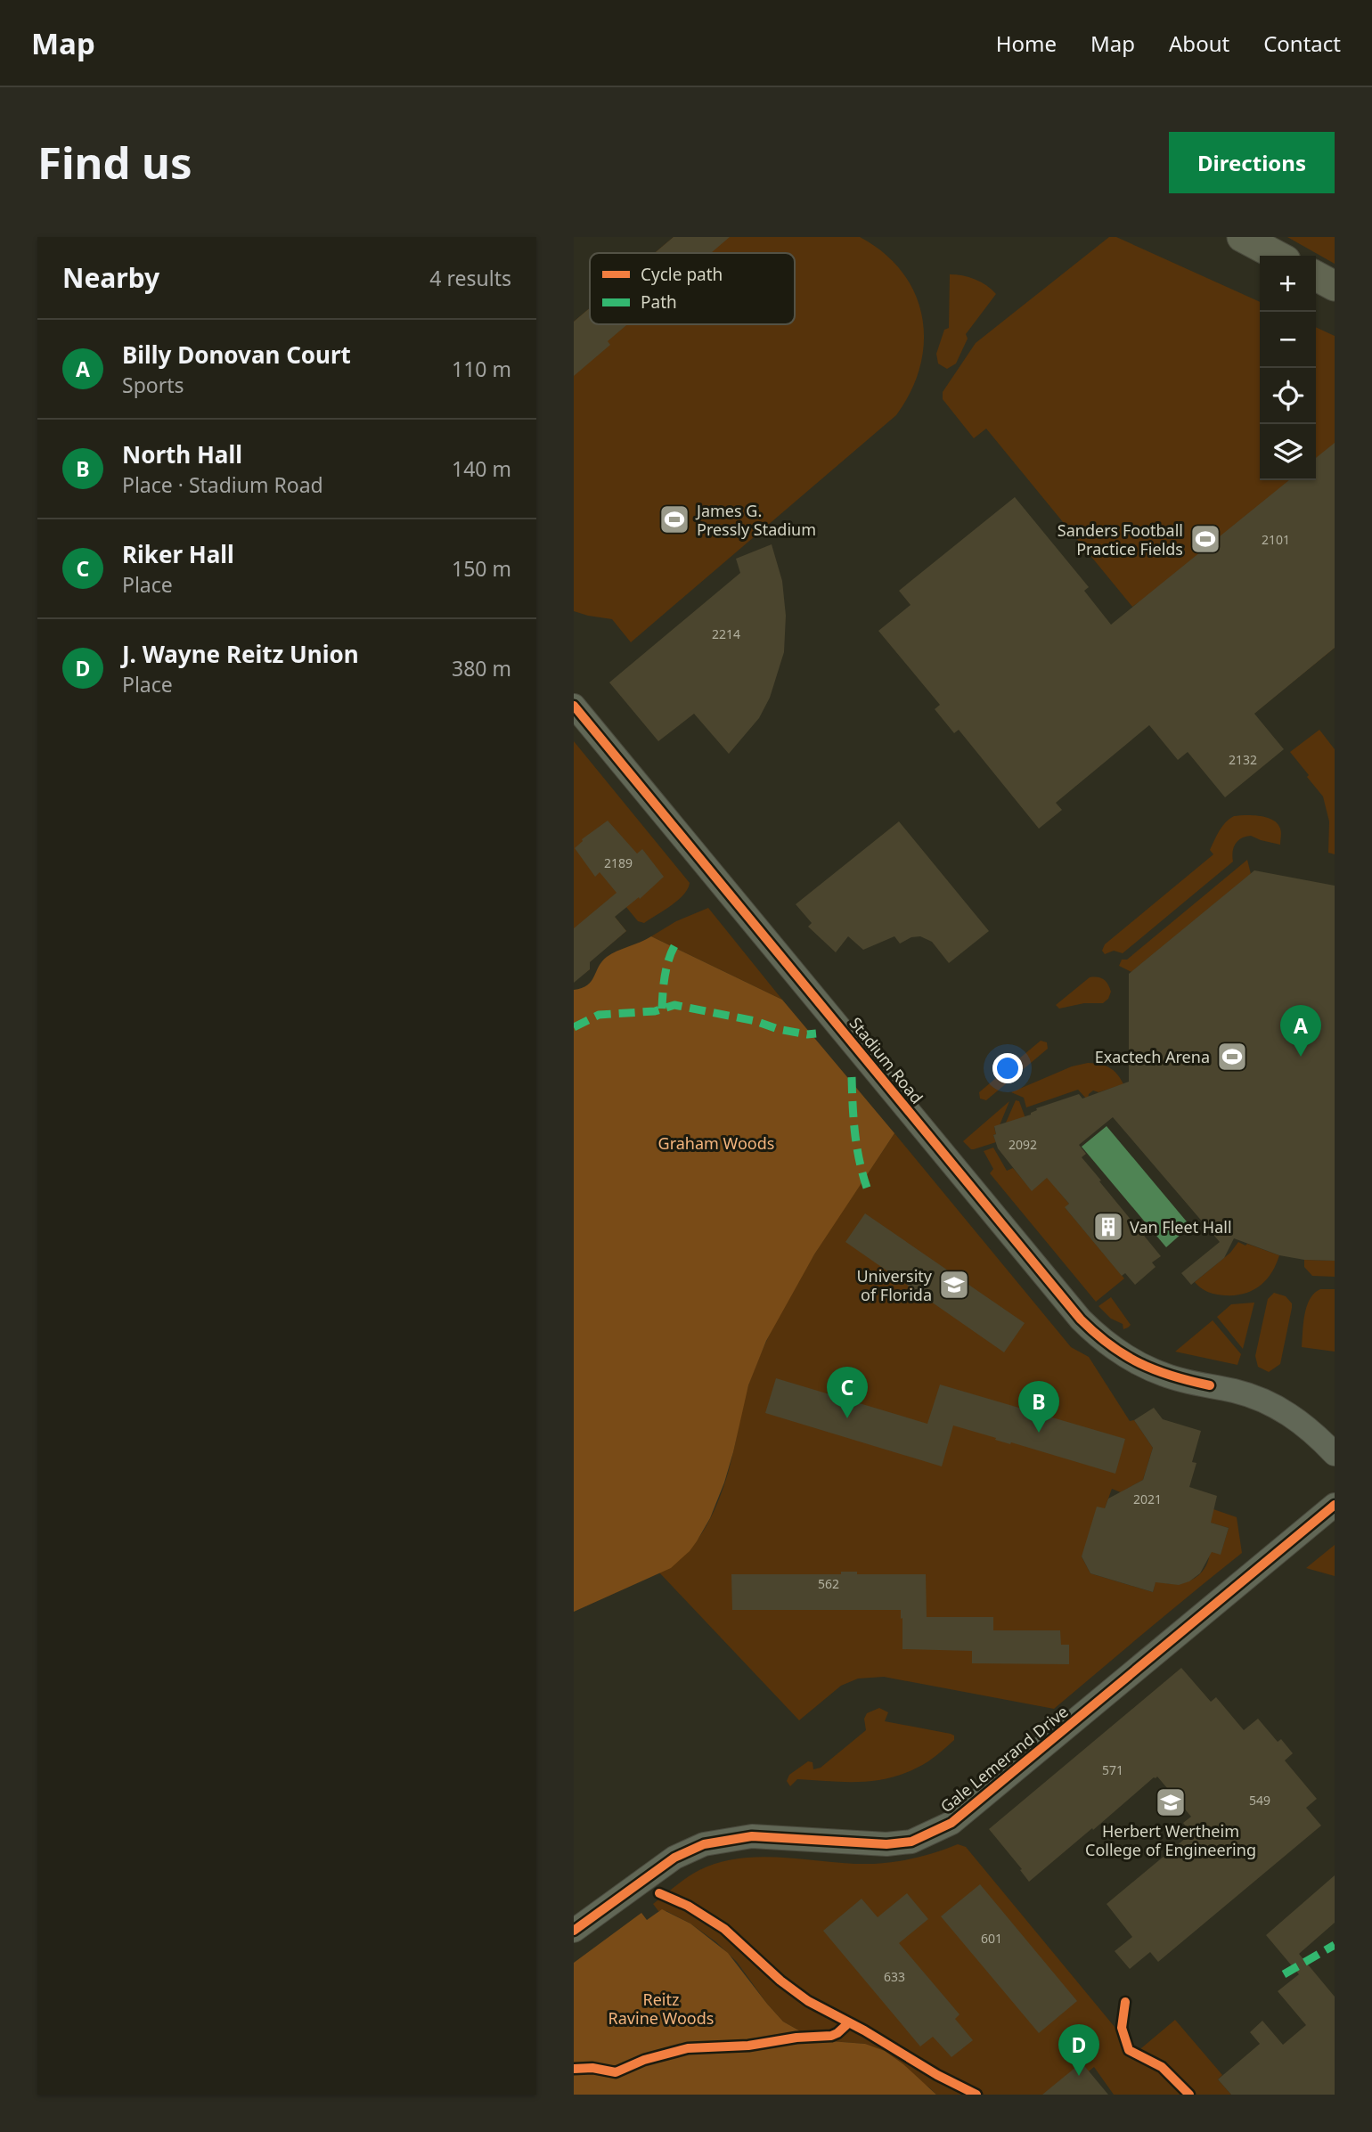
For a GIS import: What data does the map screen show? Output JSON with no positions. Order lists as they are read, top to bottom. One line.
{"streets":{"street":["Stadium Road","Gale Lemerand Drive"]},"parks":["Graham Woods","Reitz Ravine Woods"],"places":{"sports":["James G. Pressly Stadium","Sanders Football Practice Fields","Exactech Arena"],"building":["Van Fleet Hall"],"school or university":["University of Florida","Herbert Wertheim College of Engineering"]},"house_numbers":["2101","2214","2132","2189","2092","2021","562","571","549","601","633"],"legend":["Cycle path","Path"],"page":{"header":"Map","nav":["Home","Map","About","Contact"],"buttons":"Directions","title":"Find us","heading":["Nearby","4 results"],"map_buttons":["+","−"],"list":[{"mark":"A","name":"Billy Donovan Court","note":"Sports","value":"110 m"},{"mark":"B","name":"North Hall","note":"Place · Stadium Road","value":"140 m"},{"mark":"C","name":"Riker Hall","note":"Place","value":"150 m"},{"mark":"D","name":"J. Wayne Reitz Union","note":"Place","value":"380 m"}],"pins":["A","C","B","D"]}}
